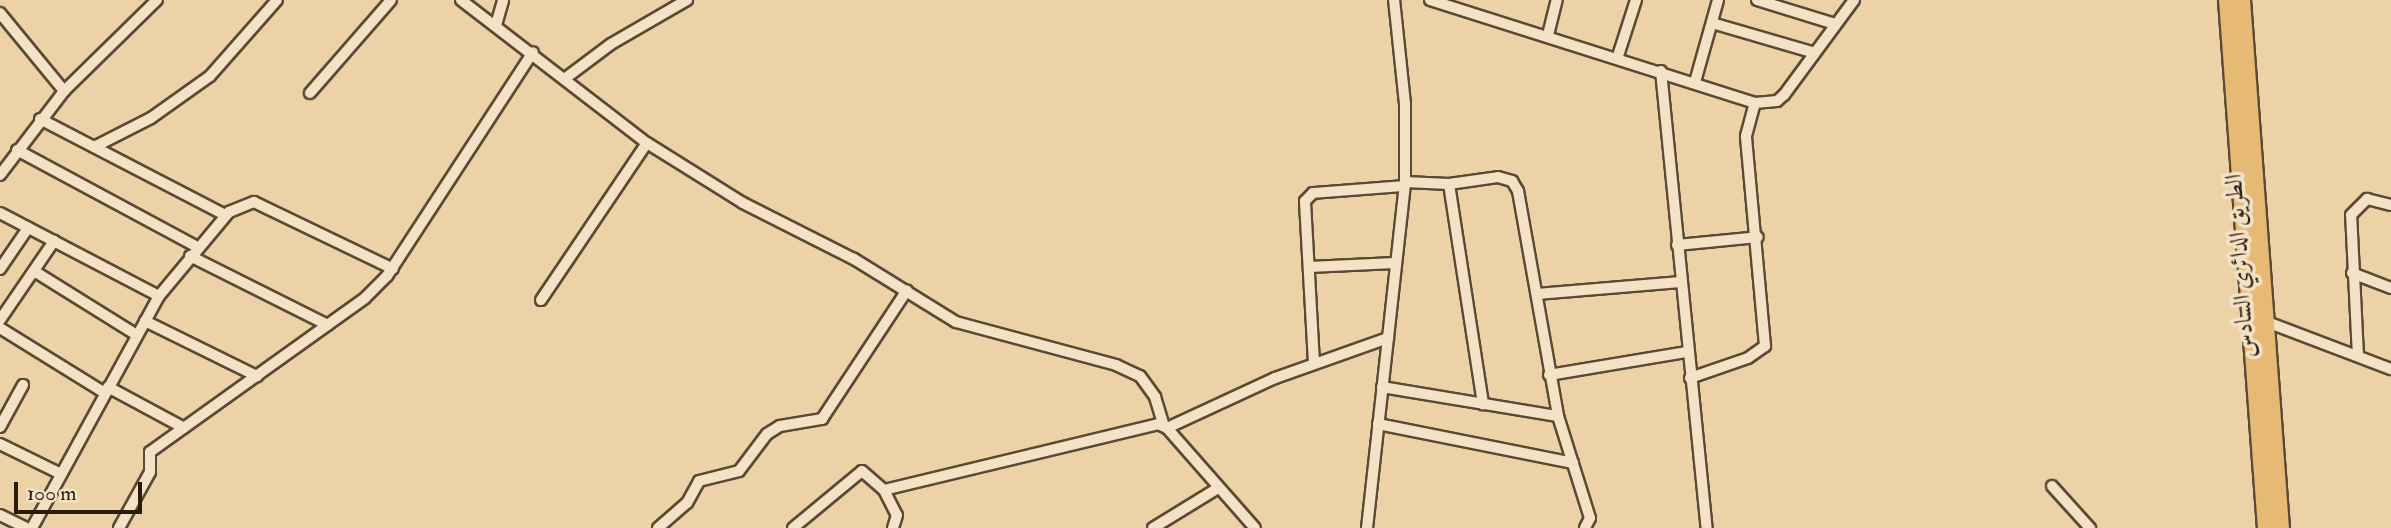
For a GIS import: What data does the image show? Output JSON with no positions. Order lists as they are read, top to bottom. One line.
{"streets":{"highway":["الطريق الدائري السادس"]},"scale_bar":"100 m"}
